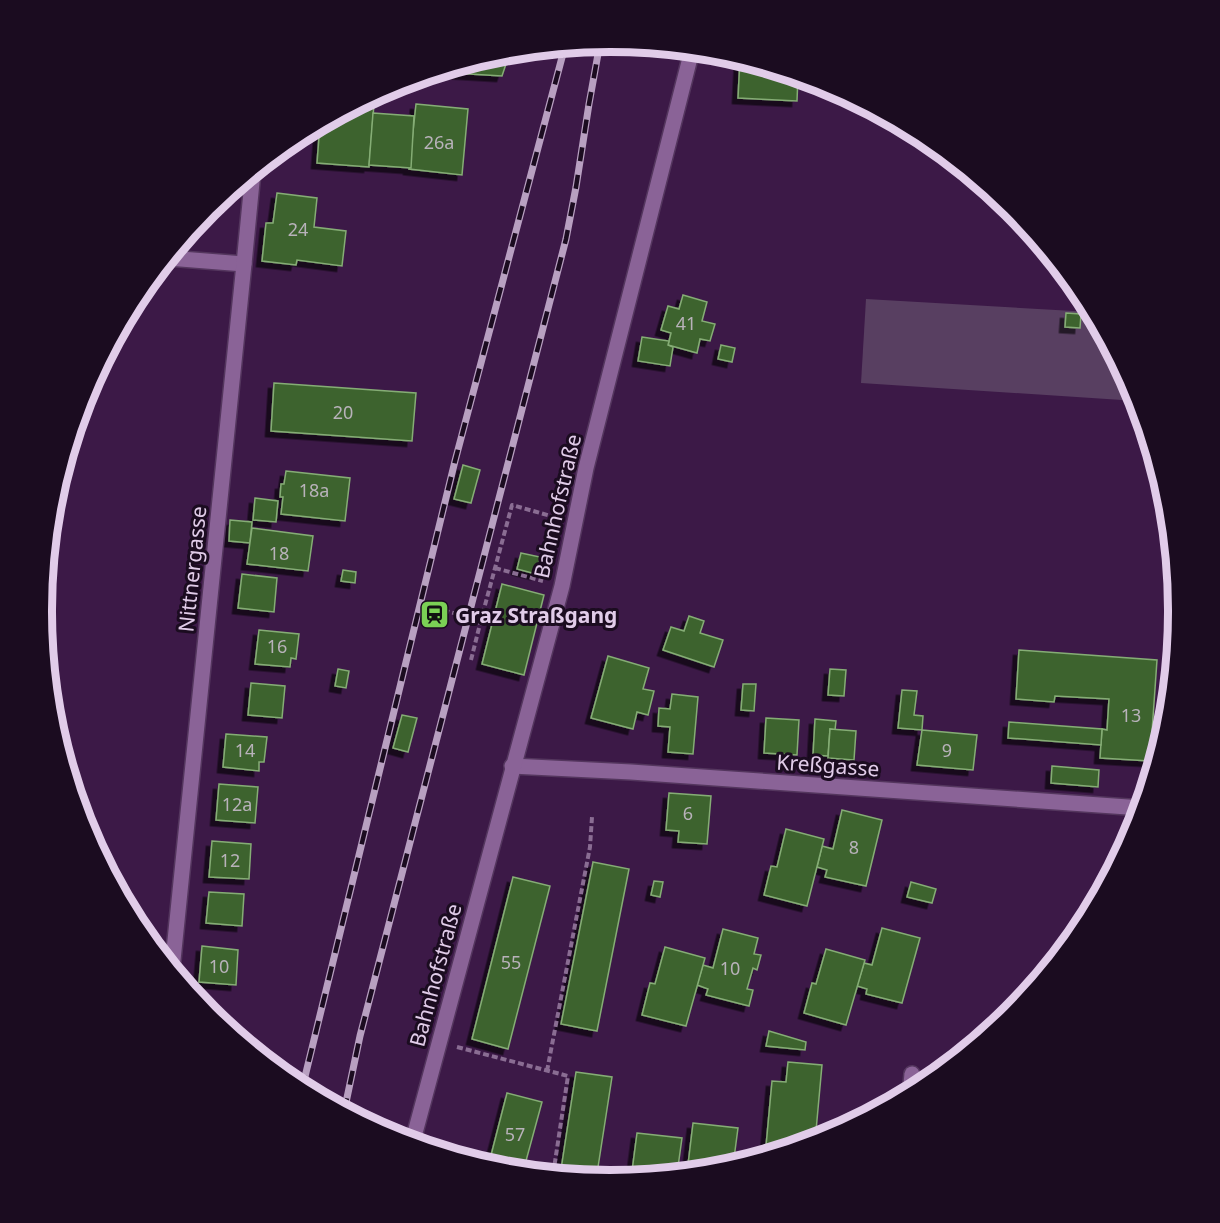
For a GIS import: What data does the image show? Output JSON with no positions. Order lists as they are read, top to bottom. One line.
{"streets":{"street":["Bahnhofstraße","Nittnergasse","Kreßgasse"]},"crossings":[["Bahnhofstraße","Kreßgasse"]],"places":{"station":["Graz Straßgang"]},"house_numbers":["26a","24","41","20","18a","18","16","13","14","9","12a","6","8","12","55","10","10","57"]}
